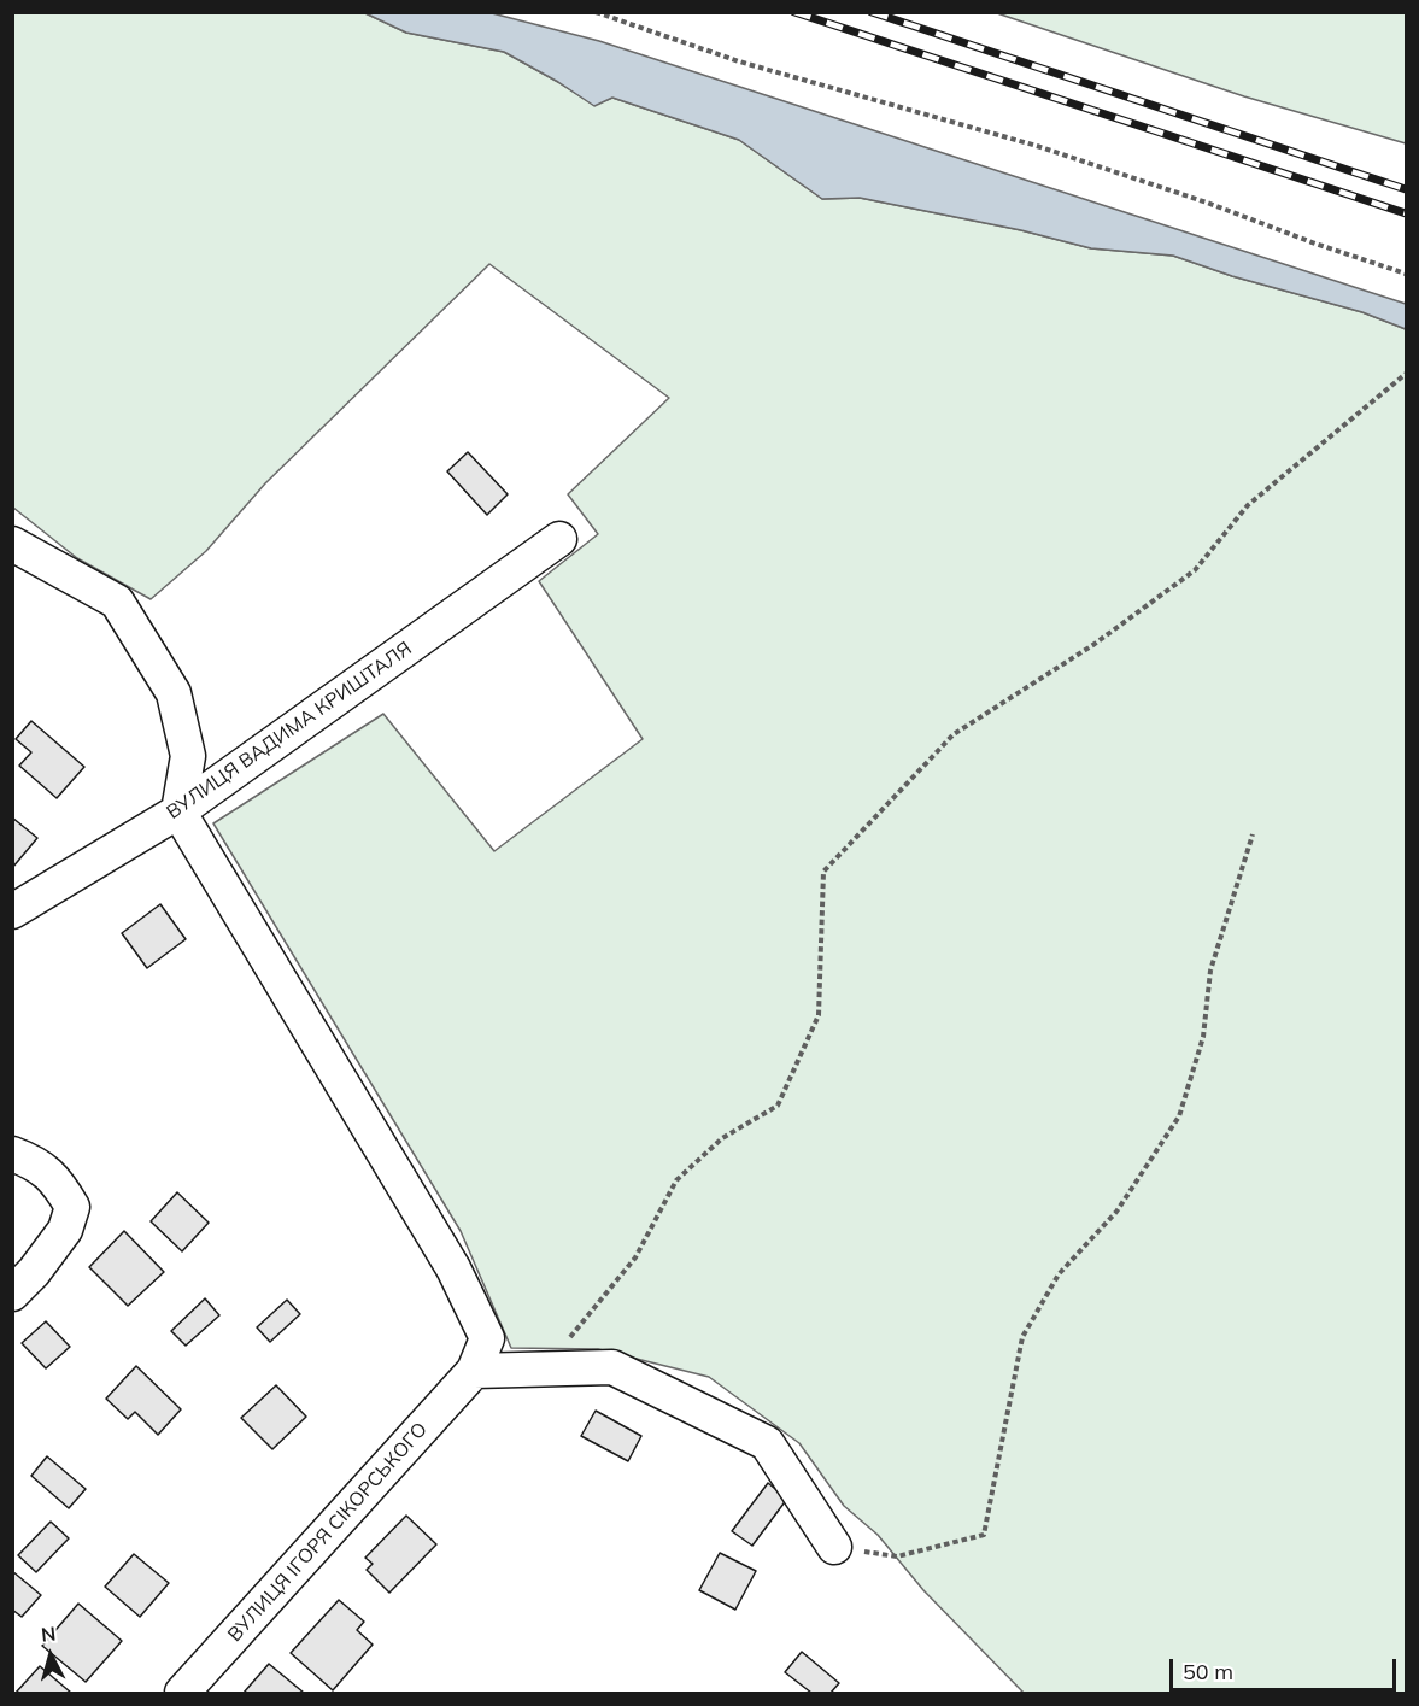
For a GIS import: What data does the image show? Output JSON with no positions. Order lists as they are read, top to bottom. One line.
{"streets":{"street":["ВУЛИЦЯ ВАДИМА КРИШТАЛЯ","ВУЛИЦЯ ІГОРЯ СІКОРСЬКОГО"]},"scale_bar":"50 m","north":"top"}
